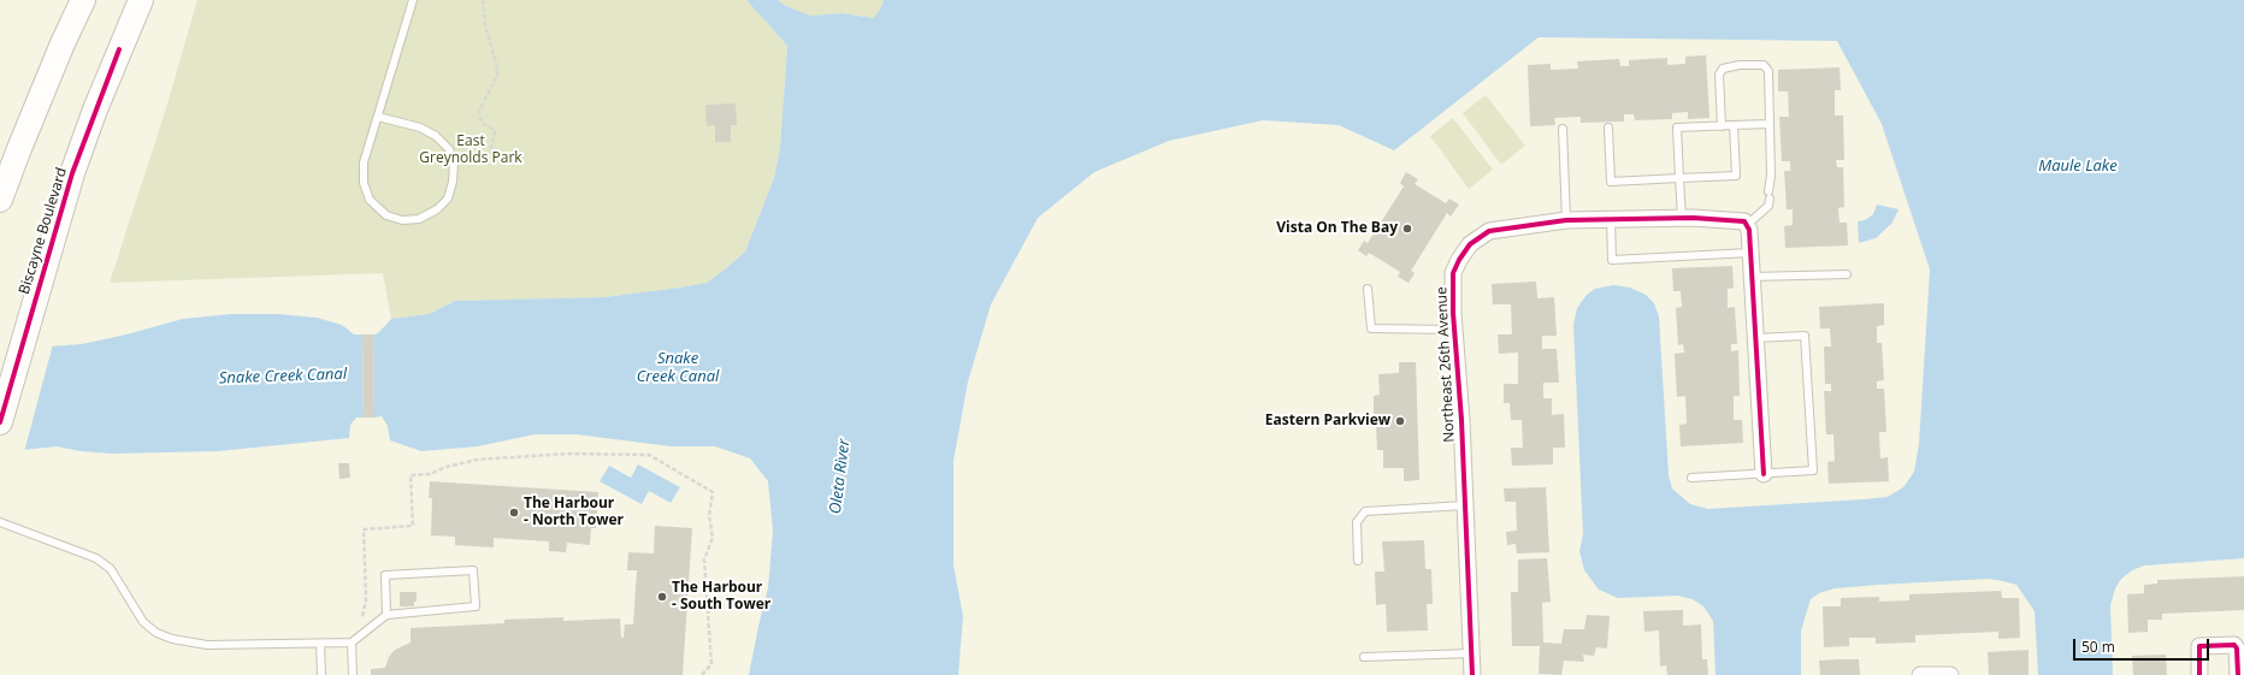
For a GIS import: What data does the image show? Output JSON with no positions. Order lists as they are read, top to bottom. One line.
{"streets":{"main road":["Biscayne Boulevard"],"street":["Northeast 26th Avenue"]},"water":["Maule Lake","Snake Creek Canal","Oleta River"],"parks":["East Greynolds Park"],"places":["Vista On The Bay","Eastern Parkview","The Harbour - North Tower","The Harbour - South Tower"],"scale_bar":"50 m"}
